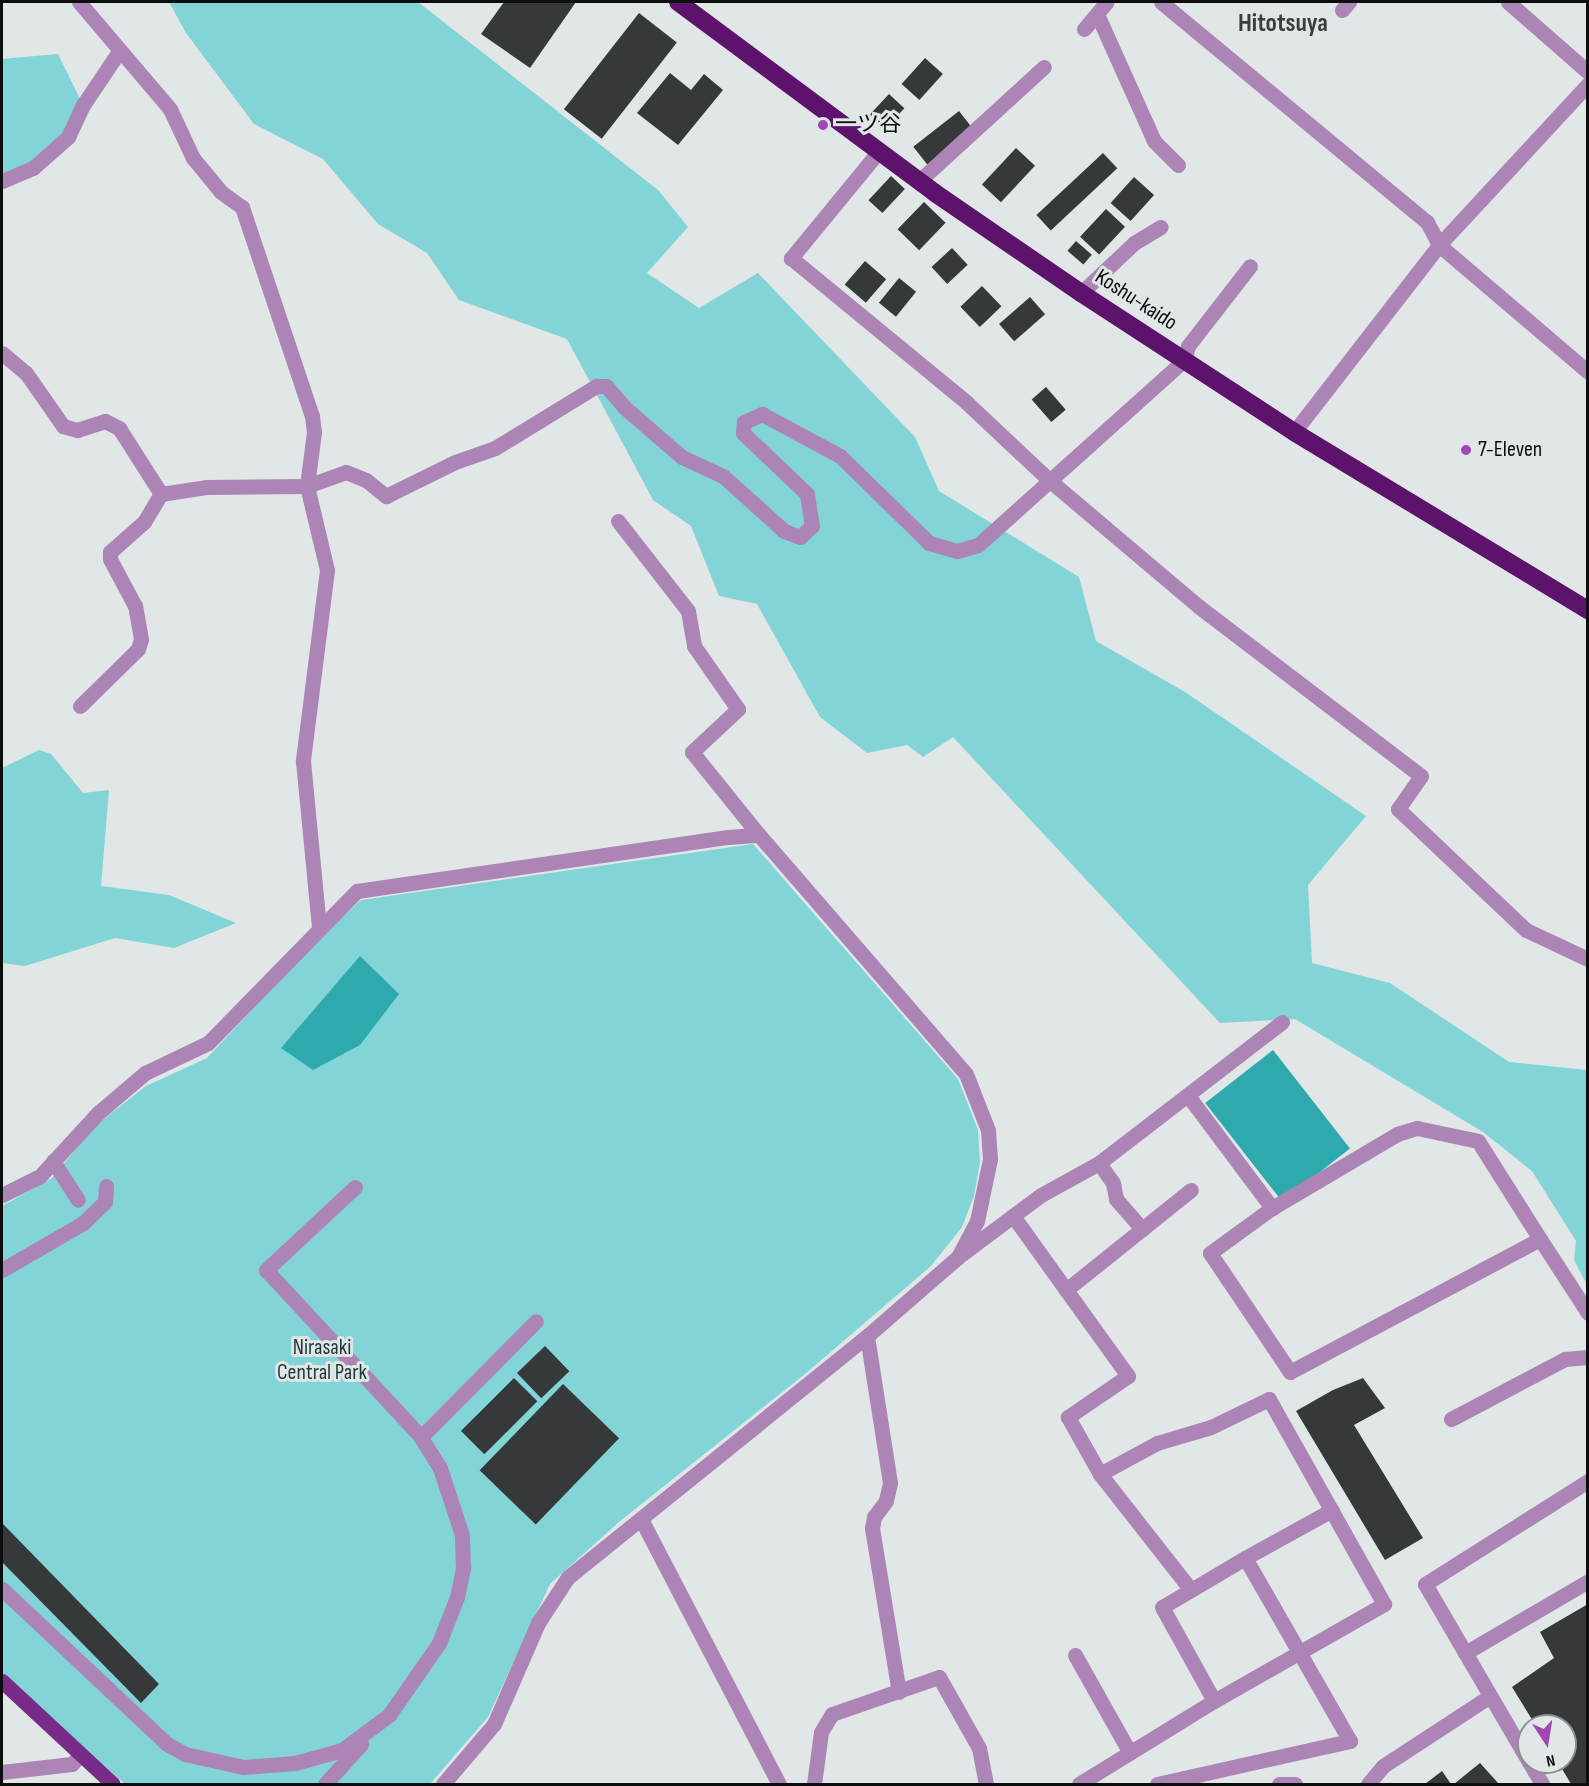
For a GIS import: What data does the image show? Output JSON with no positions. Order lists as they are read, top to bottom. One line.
{"streets":{"highway":["Koshu-kaido"]},"districts":["Hitotsuya"],"parks":["Nirasaki Central Park"],"places":["一ツ谷","7-Eleven"],"north":"bottom"}
